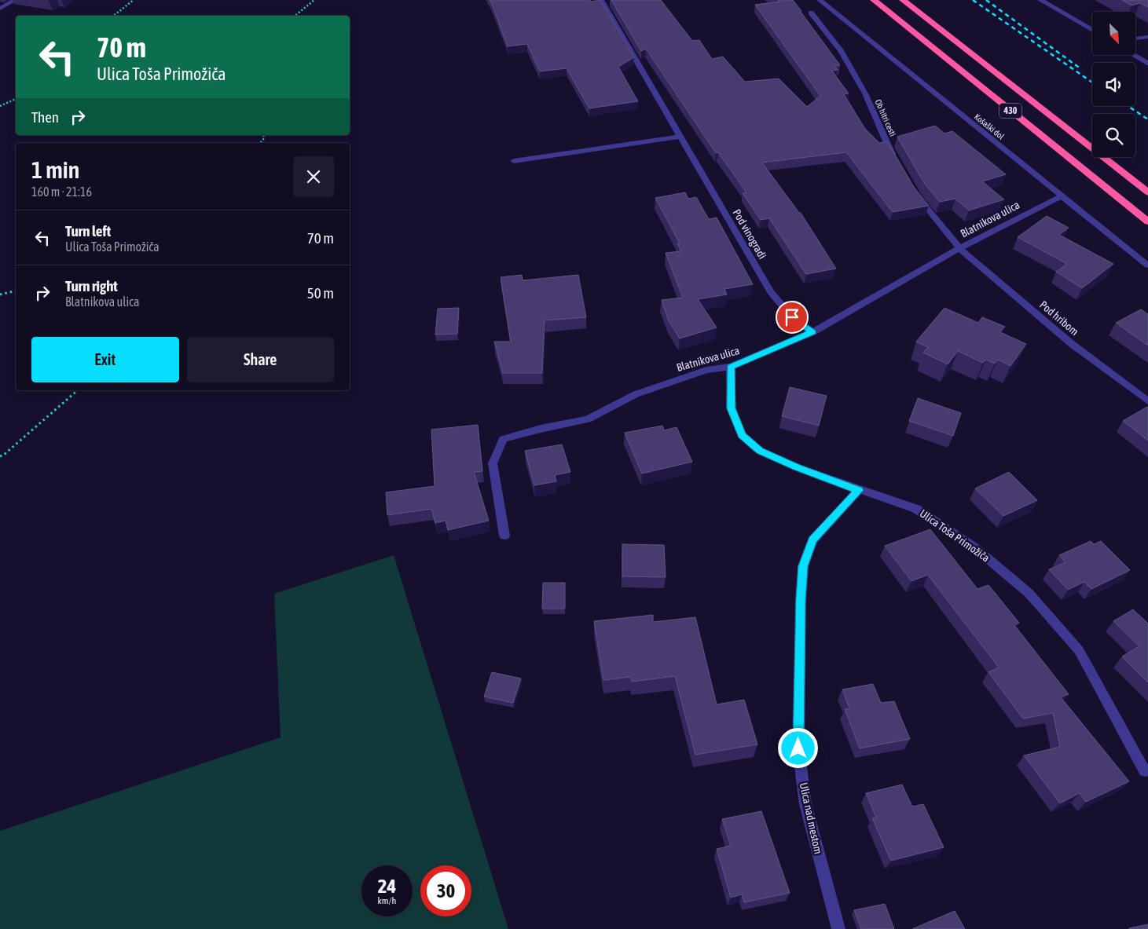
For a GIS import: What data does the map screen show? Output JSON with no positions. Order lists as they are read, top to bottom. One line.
{"streets":{"highway":["430"],"street":["Ob hitri cesti","Košaški dol","Blatnikova ulica","Pod vinogradi","Pod hribom","Ulica Toša Primožiča","Ulica nad mestom"]},"crossings":[["Košaški dol","Blatnikova ulica"],["Blatnikova ulica","Pod vinogradi"],["Blatnikova ulica","Pod hribom"],["Blatnikova ulica","Ulica Toša Primožiča"],["Ulica Toša Primožiča","Ulica nad mestom"]],"north":"bottom right","page":{"turn":["70 m","Ulica Toša Primožiča"],"then":"Then","heading":["1 min","160 m · 21:16"],"list":[{"name":"Turn left","note":"Ulica Toša Primožiča","value":"70 m"},{"name":"Turn right","note":"Blatnikova ulica","value":"50 m"}],"buttons":["Exit","Share"],"speed":"24 km/h","limit":"30"}}
